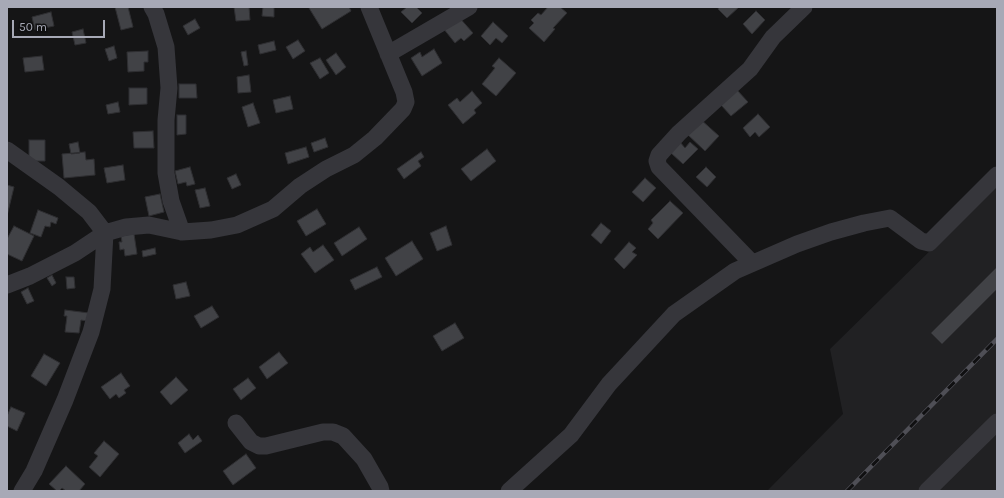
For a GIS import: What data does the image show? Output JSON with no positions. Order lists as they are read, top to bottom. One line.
{"scale_bar":"50 m"}
